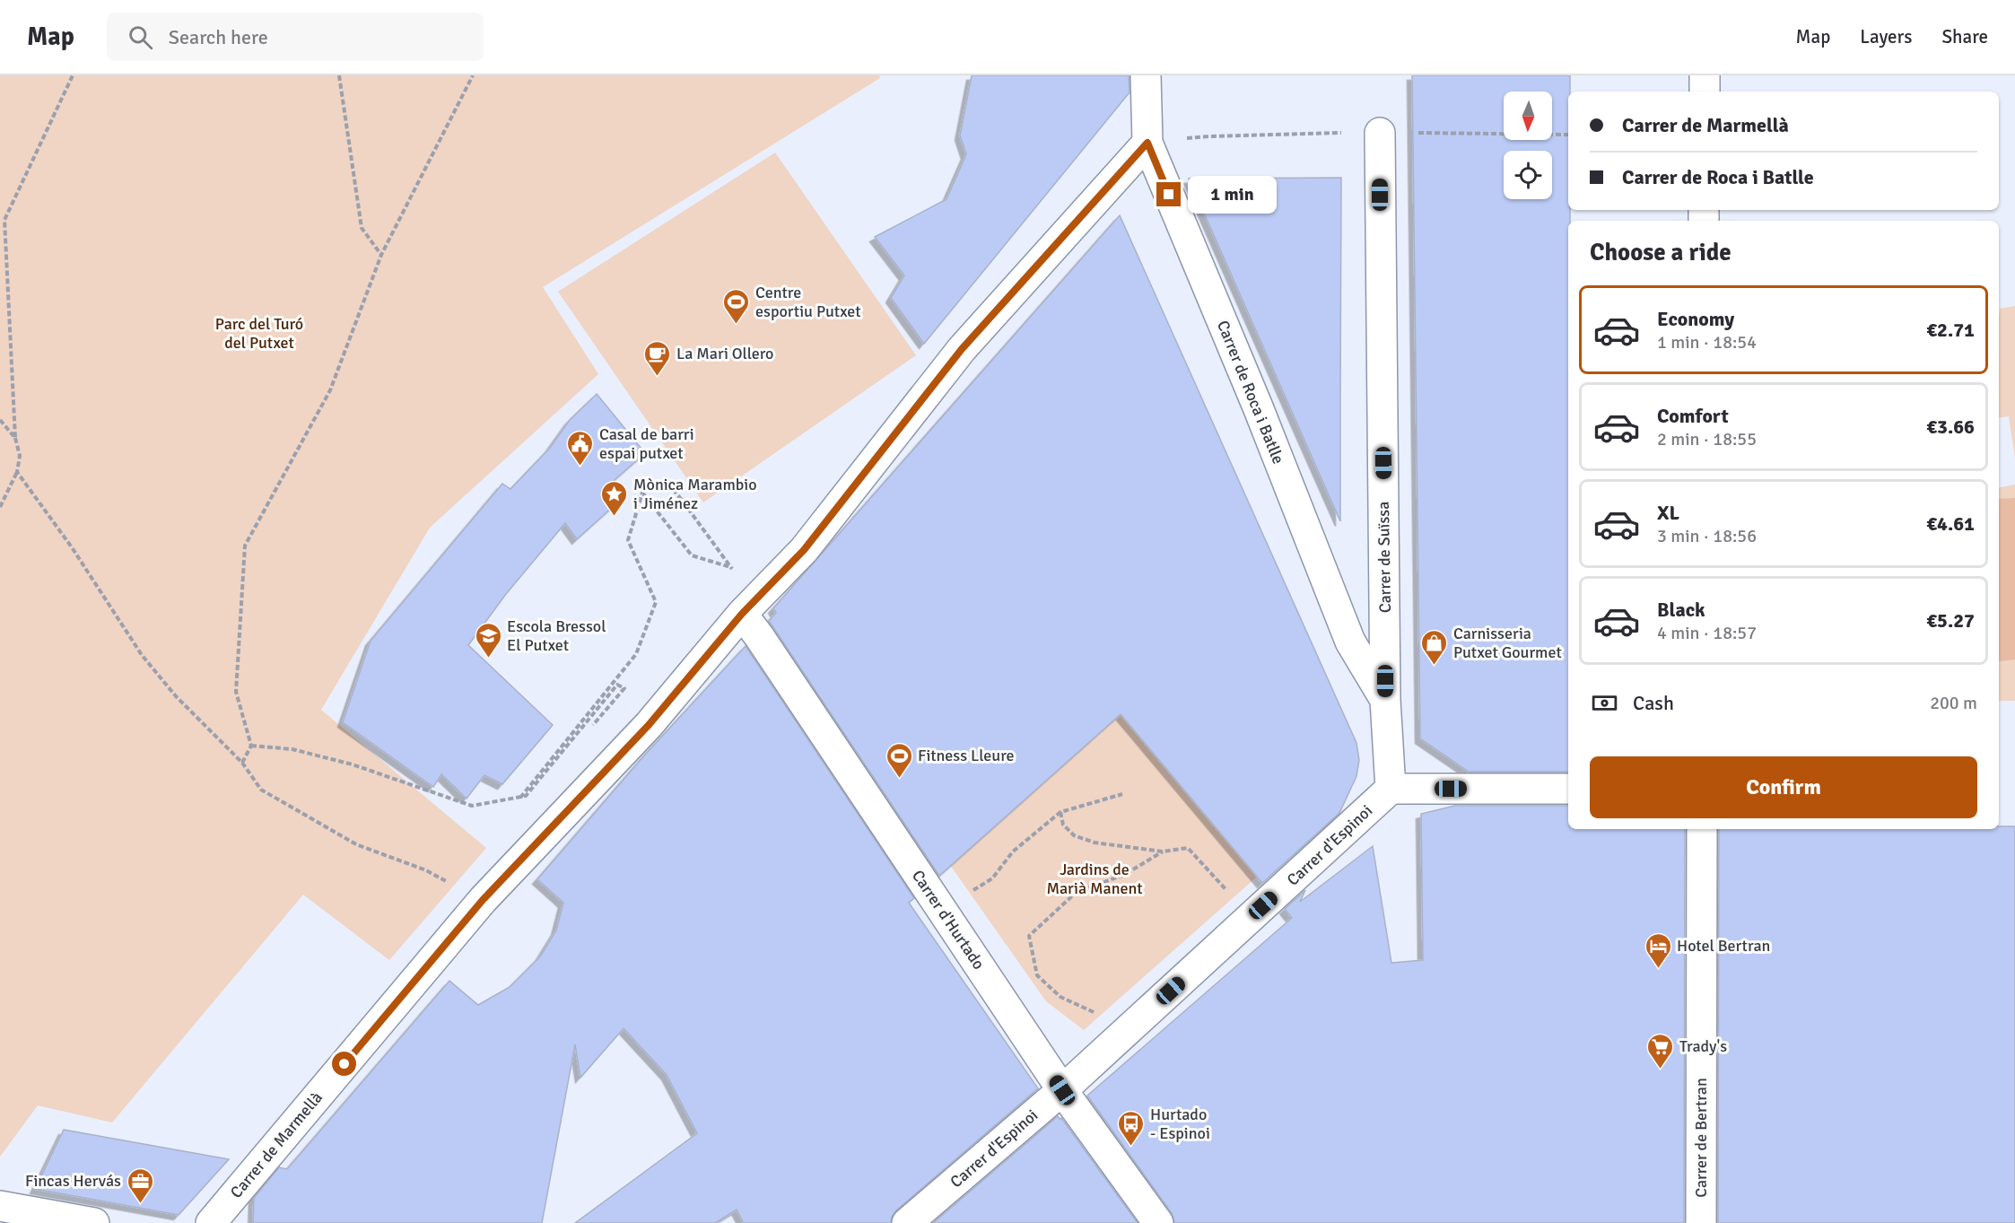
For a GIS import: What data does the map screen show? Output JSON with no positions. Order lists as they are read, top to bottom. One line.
{"streets":{"street":["Carrer de Roca i Batlle","Carrer de Suïssa","Carrer d'Espinoi","Carrer d'Hurtado","Carrer de Bertran","Carrer de Marmellà"]},"crossings":[["Carrer de Roca i Batlle","Carrer de Suïssa"],["Carrer de Roca i Batlle","Carrer de Marmellà"],["Carrer de Suïssa","Carrer d'Espinoi"],["Carrer d'Espinoi","Carrer d'Hurtado"],["Carrer d'Hurtado","Carrer de Marmellà"]],"parks":["Parc del Turó del Putxet","Jardins de Marià Manent"],"places":{"sports":["Centre esportiu Putxet","Fitness Lleure"],"cafe":["La Mari Ollero"],"public building":["Casal de barri espai putxet"],"place":["Mònica Marambio i Jiménez"],"school or university":["Escola Bressol El Putxet"],"shop":["Carnisseria Putxet Gourmet"],"hotel":["Hotel Bertran"],"supermarket":["Trady's"],"bus stop":["Hurtado - Espinoi"],"office":["Fincas Hervás"]},"north":"bottom","page":{"header":"Map","search":"Search here","nav":["Map","Layers","Share"],"banner":["Carrer de Marmellà","Carrer de Roca i Batlle"],"bubble":"1 min","heading":"Choose a ride","list":[{"name":"Economy","note":"1 min · 18:54","value":"€2.71"},{"name":"Comfort","note":"2 min · 18:55","value":"€3.66"},{"name":"XL","note":"3 min · 18:56","value":"€4.61"},{"name":"Black","note":"4 min · 18:57","value":"€5.27"}],"pay":["Cash","200 m"],"buttons":"Confirm"}}
